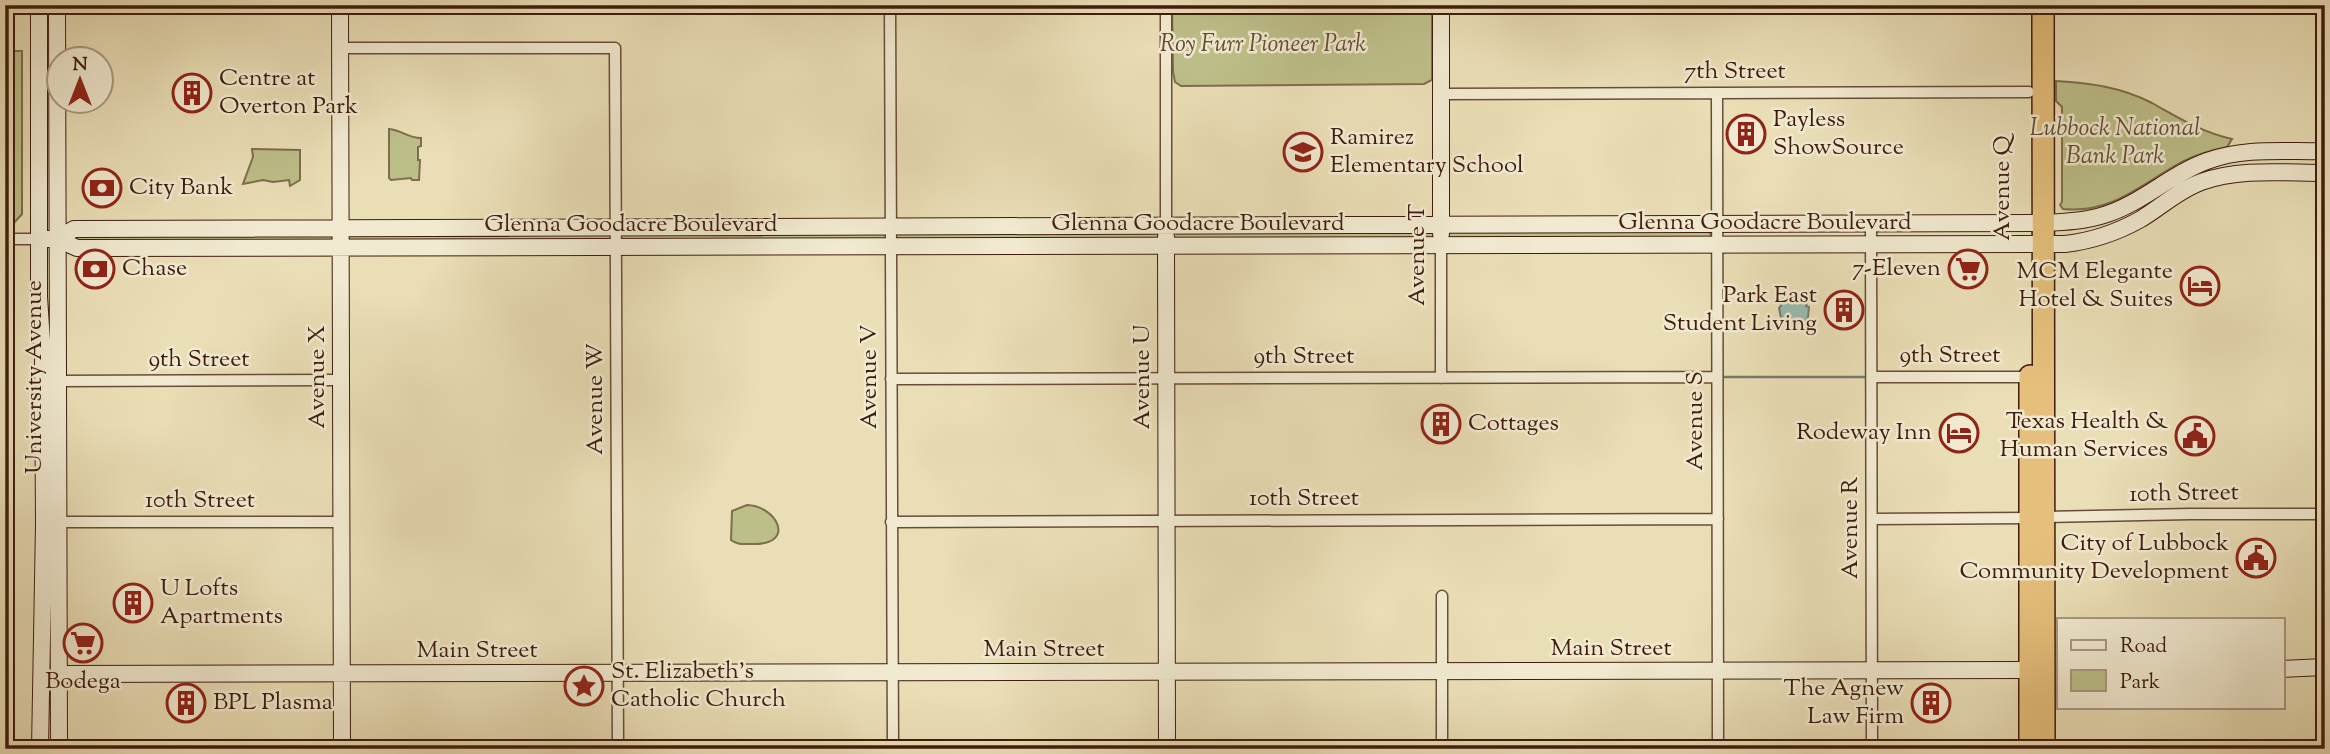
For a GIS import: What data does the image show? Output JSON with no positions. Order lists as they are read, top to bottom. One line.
{"streets":{"highway":["Avenue Q"],"street":["7th Street","Glenna Goodacre Boulevard","Avenue T","9th Street","University Avenue","Avenue X","Avenue V","Avenue U","Avenue W","Avenue S","10th Street","Avenue R","Main Street"]},"crossings":[["7th Street","Avenue Q"],["7th Street","Avenue T"],["7th Street","Avenue S"],["Avenue Q","Glenna Goodacre Boulevard"],["Avenue Q","9th Street"],["Avenue Q","10th Street"],["Avenue Q","Main Street"],["Glenna Goodacre Boulevard","Avenue T"],["Glenna Goodacre Boulevard","University Avenue"],["Glenna Goodacre Boulevard","Avenue X"],["Glenna Goodacre Boulevard","Avenue V"],["Glenna Goodacre Boulevard","Avenue U"],["Glenna Goodacre Boulevard","Avenue W"],["Glenna Goodacre Boulevard","Avenue S"],["Glenna Goodacre Boulevard","Avenue R"],["Avenue T","9th Street"],["9th Street","University Avenue"],["9th Street","Avenue X"],["9th Street","Avenue V"],["9th Street","Avenue U"],["9th Street","Avenue S"],["9th Street","Avenue R"],["University Avenue","10th Street"],["University Avenue","Main Street"],["Avenue X","Avenue W"],["Avenue X","10th Street"],["Avenue X","Main Street"],["Avenue V","10th Street"],["Avenue V","Main Street"],["Avenue U","10th Street"],["Avenue U","Main Street"],["Avenue W","Main Street"],["Avenue S","10th Street"],["Avenue S","Main Street"],["10th Street","Avenue R"],["Avenue R","Main Street"]],"parks":["Roy Furr Pioneer Park","Lubbock National Bank Park"],"places":{"building":["Centre at Overton Park","Payless ShowSource","Park East Student Living","Cottages","U Lofts Apartments","BPL Plasma","The Agnew Law Firm"],"school or university":["Ramirez Elementary School"],"bank":["City Bank","Chase"],"supermarket":["7-Eleven","Bodega"],"hotel":["MCM Elegante Hotel & Suites","Rodeway Inn"],"public building":["Texas Health & Human Services","City of Lubbock Community Development"],"place":["St. Elizabeth's Catholic Church"]},"legend":["Road","Park"],"north":"top"}
